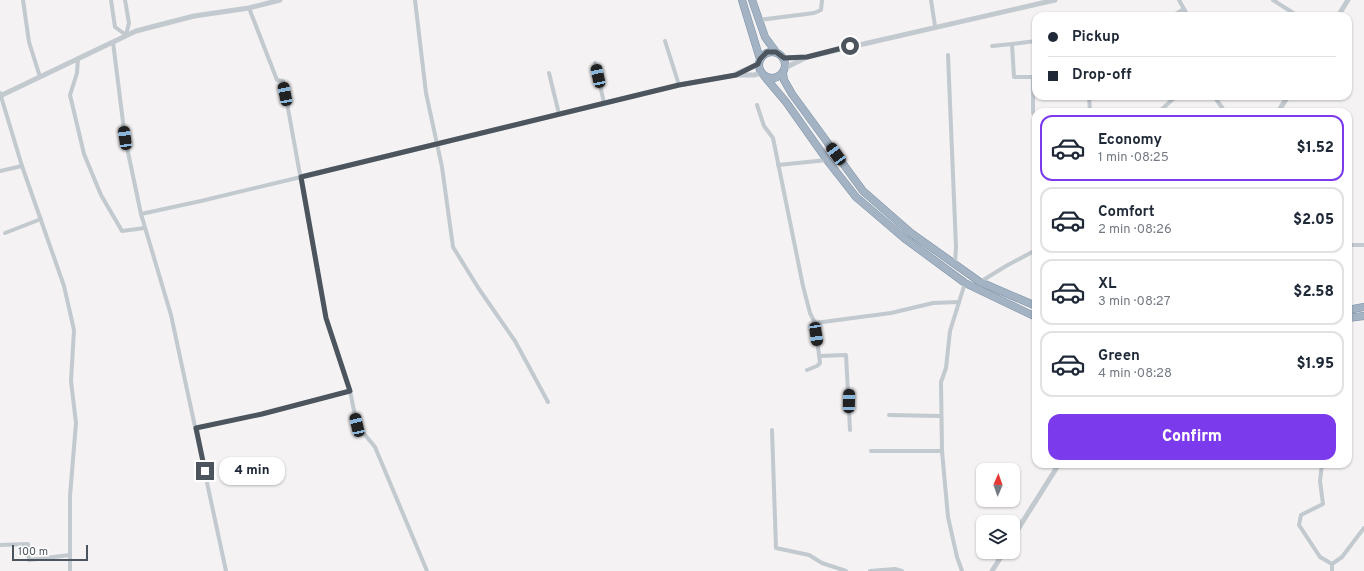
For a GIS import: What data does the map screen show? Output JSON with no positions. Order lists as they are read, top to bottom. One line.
{"scale_bar":"100 m","north":"top","page":{"banner":["Pickup","Drop-off"],"list":[{"name":"Economy","note":"1 min · 08:25","value":"$1.52"},{"name":"Comfort","note":"2 min · 08:26","value":"$2.05"},{"name":"XL","note":"3 min · 08:27","value":"$2.58"},{"name":"Green","note":"4 min · 08:28","value":"$1.95"}],"buttons":"Confirm","bubble":"4 min","scale":"100 m"}}
